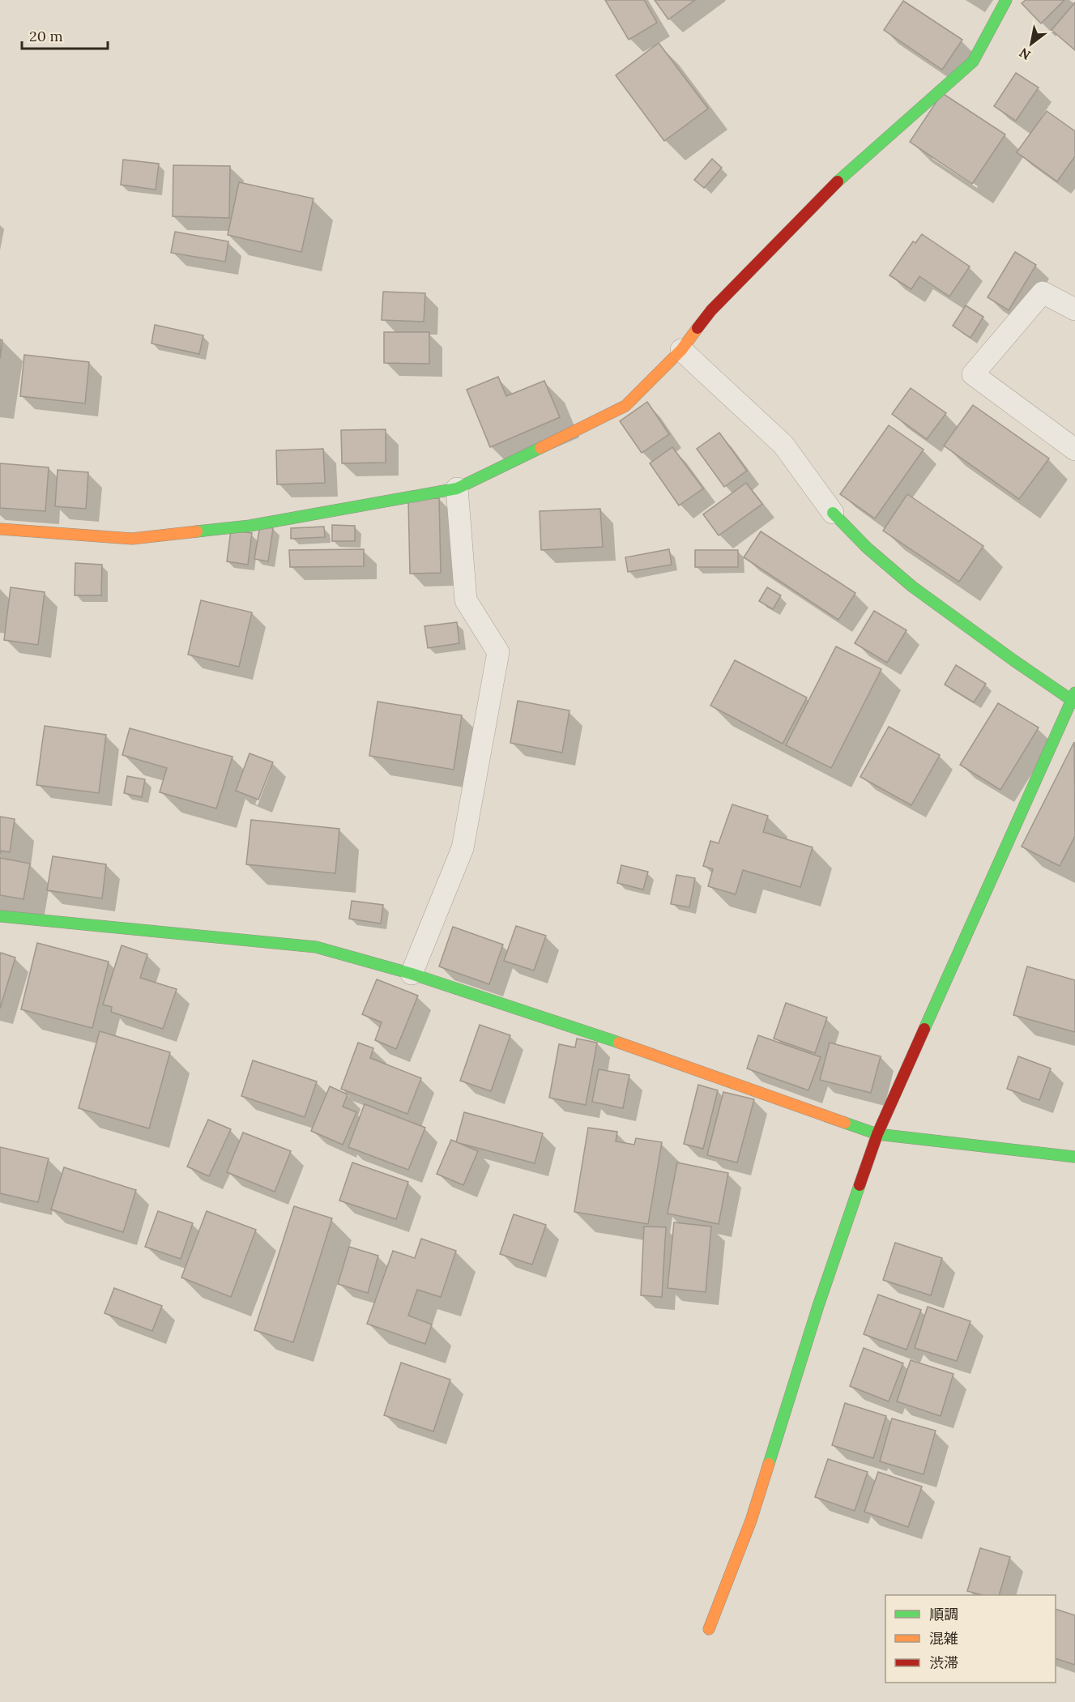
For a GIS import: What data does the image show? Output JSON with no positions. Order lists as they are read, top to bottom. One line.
{"legend":["順調","混雑","渋滞"],"scale_bar":"20 m","north":"bottom left"}
